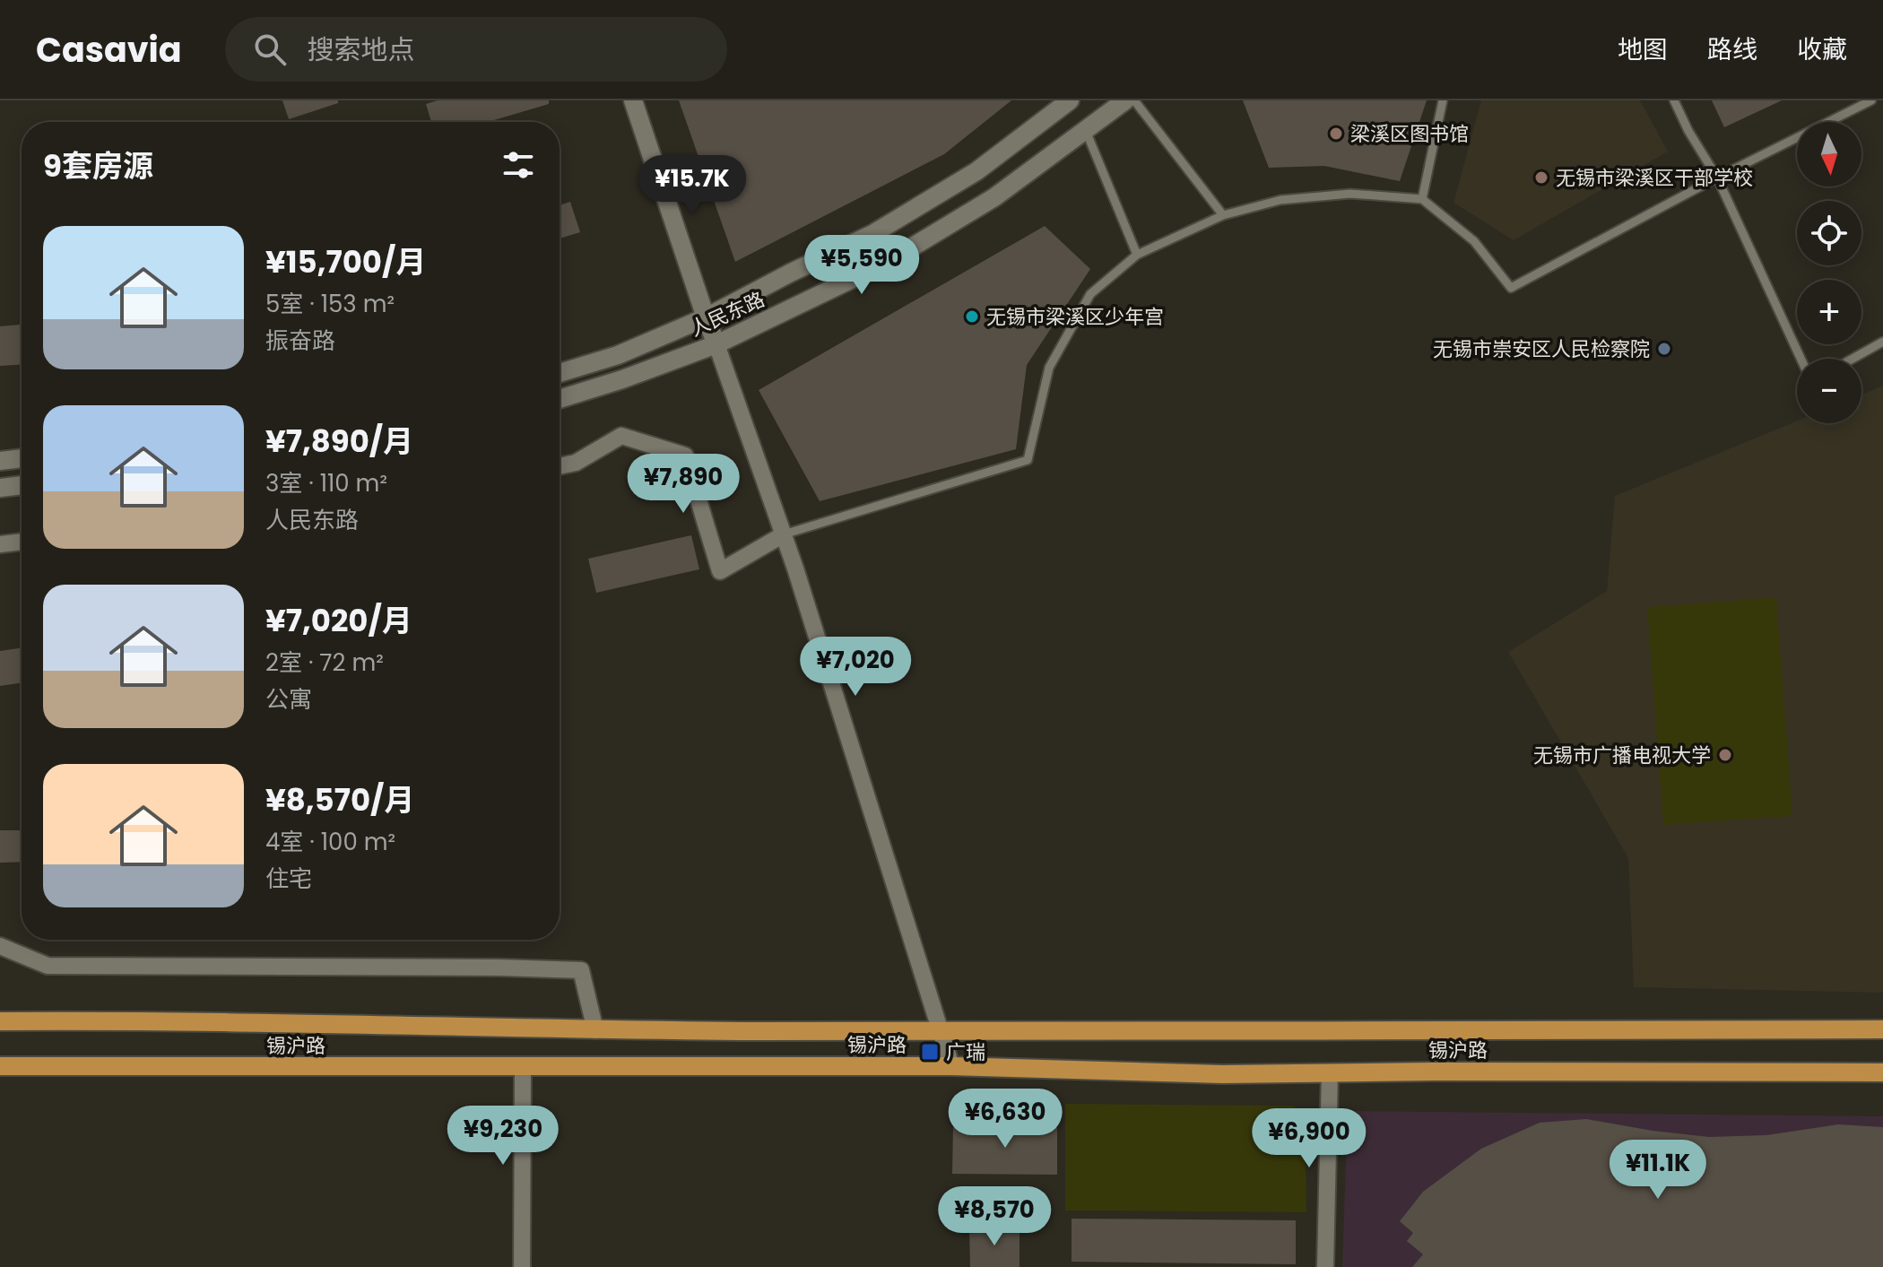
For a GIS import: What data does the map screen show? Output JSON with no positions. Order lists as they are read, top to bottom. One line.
{"streets":{"main road":["人民东路","锡沪路"]},"places":{"other":["梁溪区图书馆","无锡市梁溪区干部学校","无锡市梁溪区少年宫","无锡市崇安区人民检察院","无锡市广播电视大学"],"transit":["广瑞"]},"north":"bottom","page":{"header":"Casavia","search":"搜索地点","nav":["地图","路线","收藏"],"map_buttons":["+","−"],"heading":"9套房源","price":["¥15.7K","¥5,590","¥7,890","¥7,020","¥6,630","¥9,230","¥6,900","¥11.1K","¥8,570"],"list":[{"name":"¥15,700/月","note":"5室 · 153 m² · 振奋路"},{"name":"¥7,890/月","note":"3室 · 110 m² · 人民东路"},{"name":"¥7,020/月","note":"2室 · 72 m² · 公寓"},{"name":"¥8,570/月","note":"4室 · 100 m² · 住宅"}]}}
